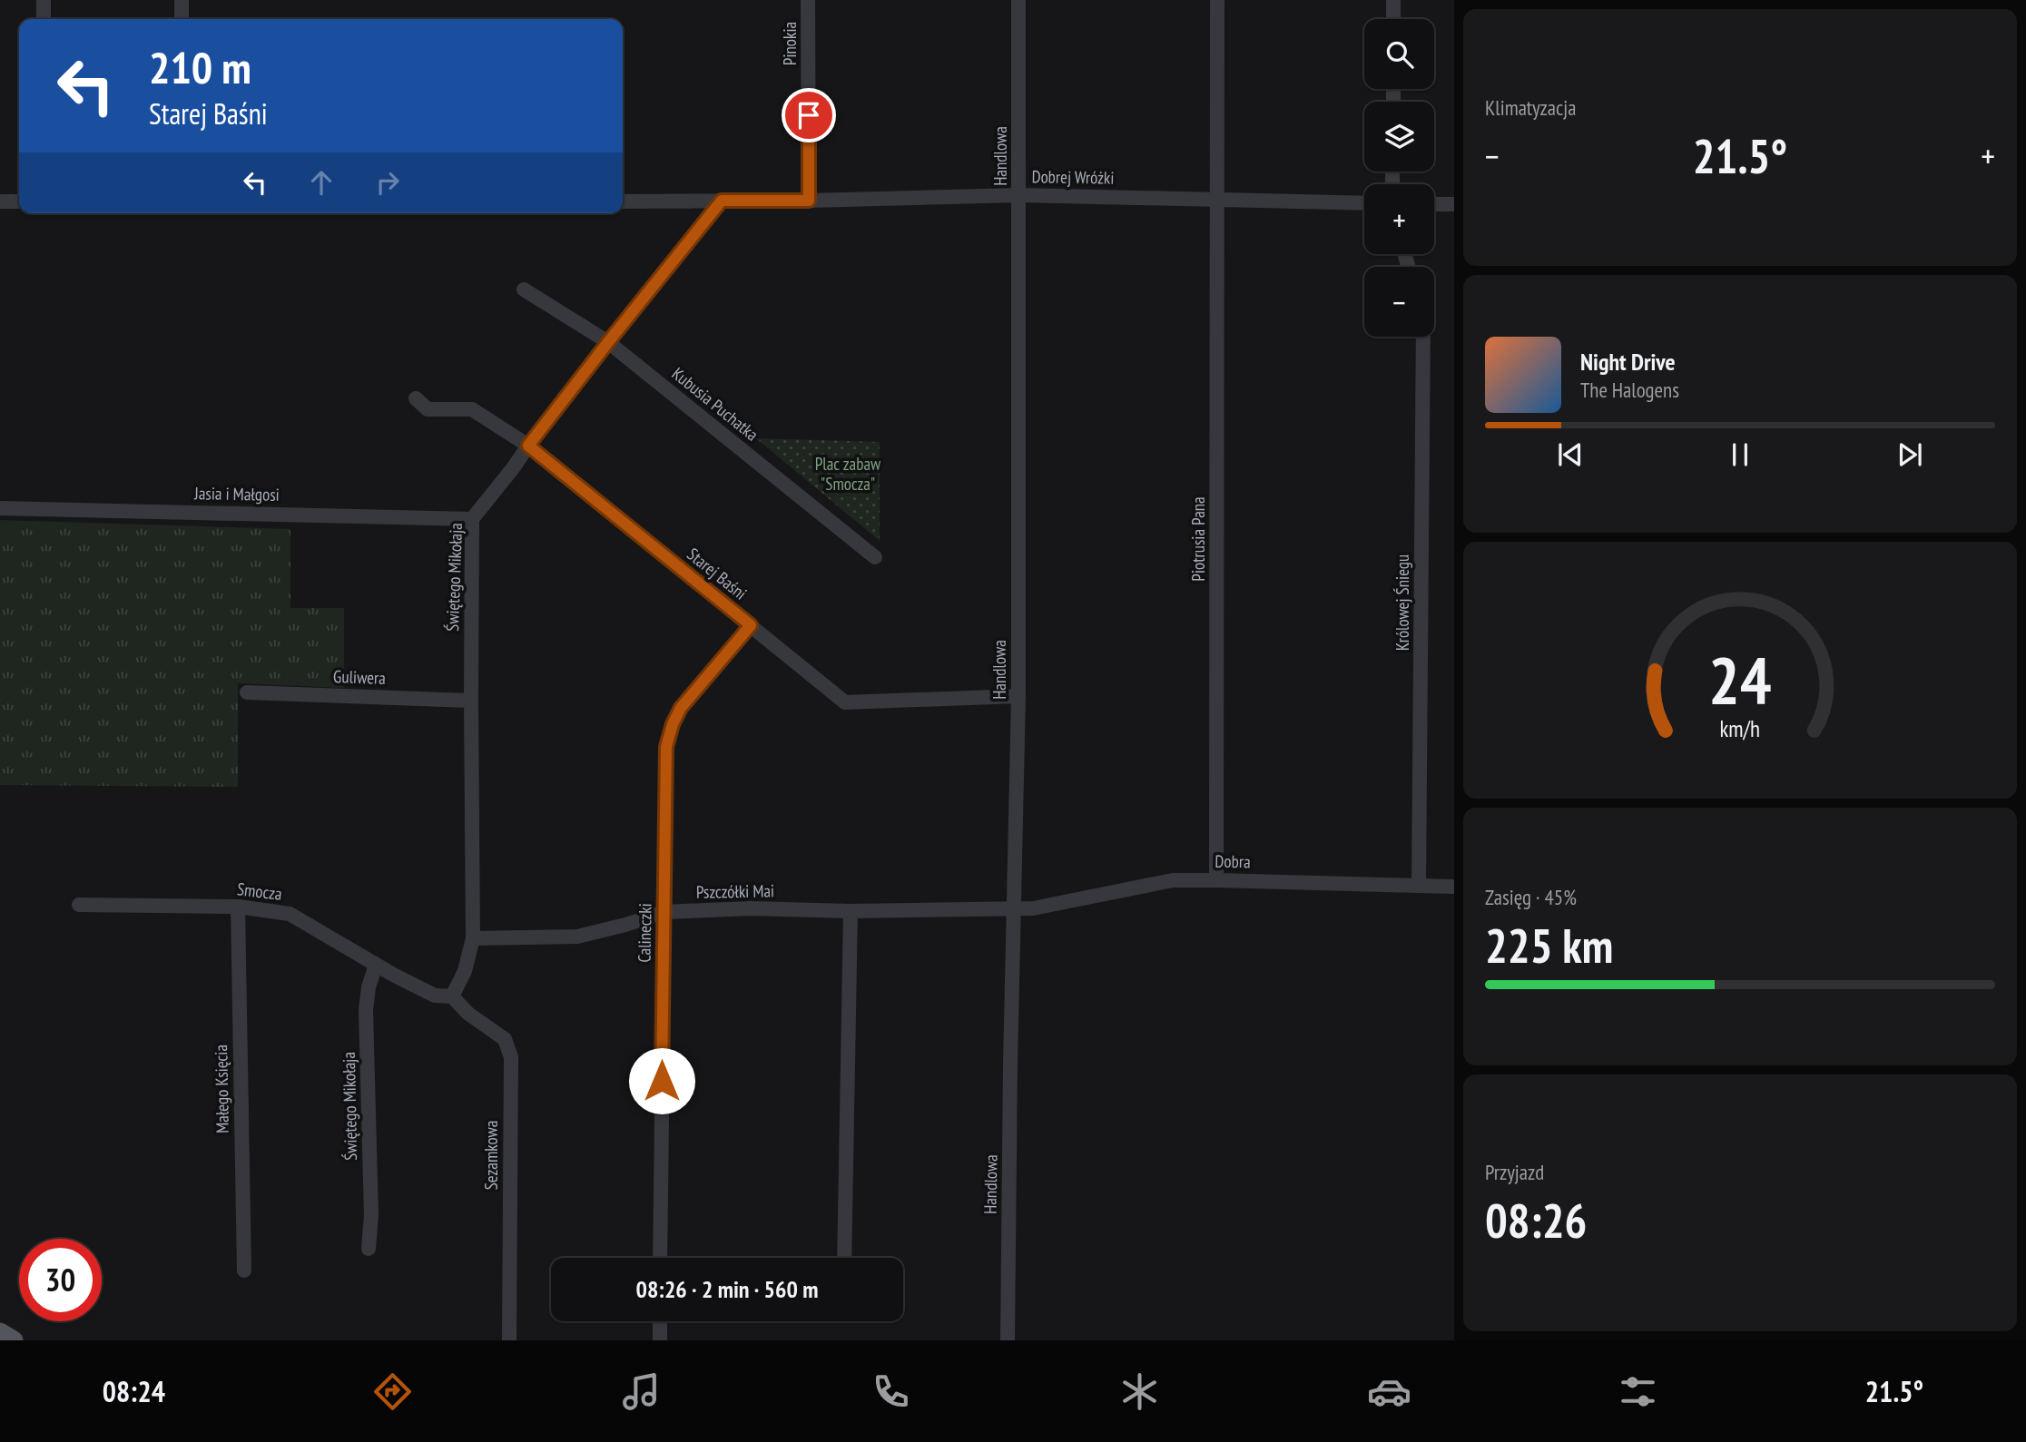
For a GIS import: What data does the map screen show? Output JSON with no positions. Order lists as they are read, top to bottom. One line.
{"streets":{"street":["Pinokia","Handlowa","Dobrej Wróżki","Kubusia Puchatka","Jasia i Małgosi","Piotrusia Pana","Starej Baśni","Świętego Mikołaja","Królowej Śniegu","Guliwera","Dobra","Smocza","Pszczółki Mai","Calineczki","Małego Księcia","Sezamkowa"]},"crossings":[["Pinokia","Dobrej Wróżki"],["Handlowa","Dobrej Wróżki"],["Handlowa","Starej Baśni"],["Handlowa","Dobra"],["Handlowa","Pszczółki Mai"],["Dobrej Wróżki","Piotrusia Pana"],["Dobrej Wróżki","Świętego Mikołaja"],["Kubusia Puchatka","Świętego Mikołaja"],["Jasia i Małgosi","Świętego Mikołaja"],["Piotrusia Pana","Dobra"],["Starej Baśni","Świętego Mikołaja"],["Starej Baśni","Calineczki"],["Świętego Mikołaja","Guliwera"],["Świętego Mikołaja","Smocza"],["Świętego Mikołaja","Pszczółki Mai"],["Świętego Mikołaja","Sezamkowa"],["Królowej Śniegu","Dobra"],["Dobra","Pszczółki Mai"],["Smocza","Małego Księcia"],["Smocza","Sezamkowa"],["Pszczółki Mai","Calineczki"]],"parks":["Plac zabaw \"Smocza\""],"page":{"tile":["Klimatyzacja",["Zasięg · 45%","225 km"],["Przyjazd","08:26"]],"map_buttons":["+","−"],"turn":["210 m","Starej Baśni"],"heat":["−","21.5°","+"],"song":["Night Drive","The Halogens"],"limit":"30","trip":"08:26 · 2 min · 560 m","tabs":["08:24","21.5°"],"gauge":["24","km/h"]}}
